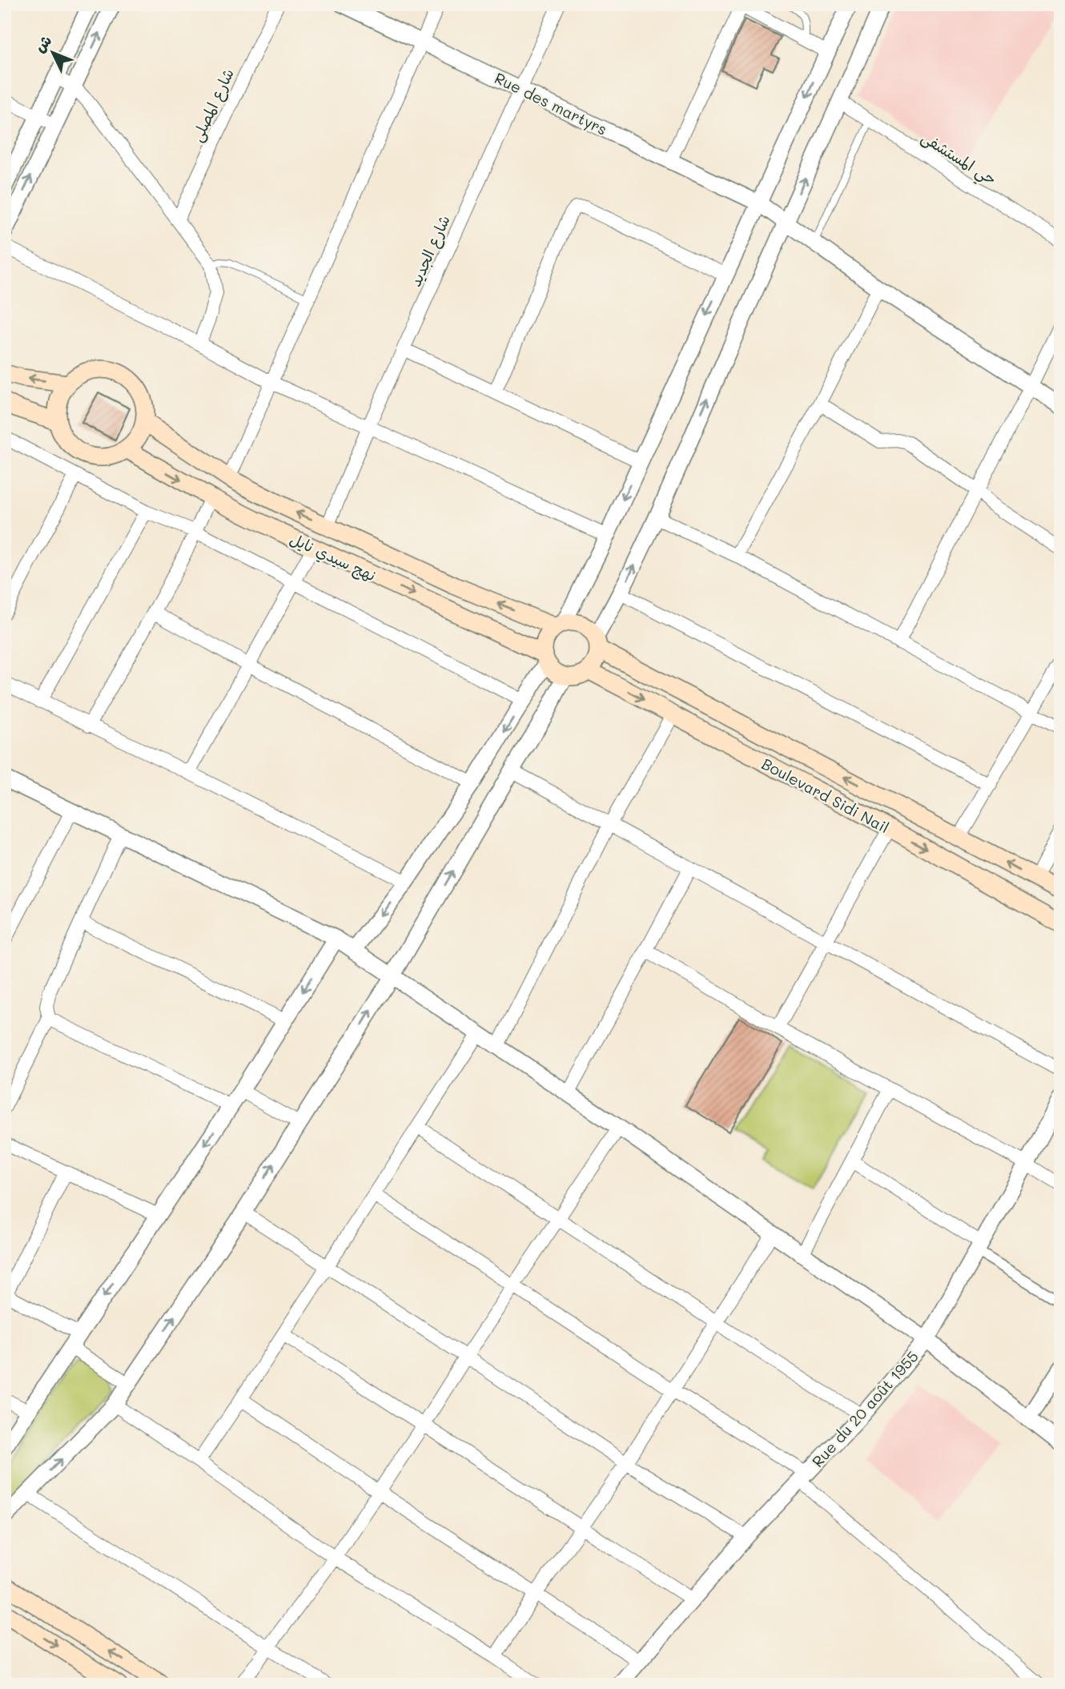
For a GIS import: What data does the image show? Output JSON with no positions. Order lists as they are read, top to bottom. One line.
{"streets":{"main road":["نهج سيدي نايل","Boulevard Sidi Nail"],"street":["Rue des martyrs","شارع المصلى","حي المستشفى","شارع الجديد","Rue du 20 août 1955"]},"crossings":[["Rue des martyrs","شارع الجديد"],["شارع الجديد","نهج سيدي نايل"],["نهج سيدي نايل","Boulevard Sidi Nail"]],"north":"top left"}
